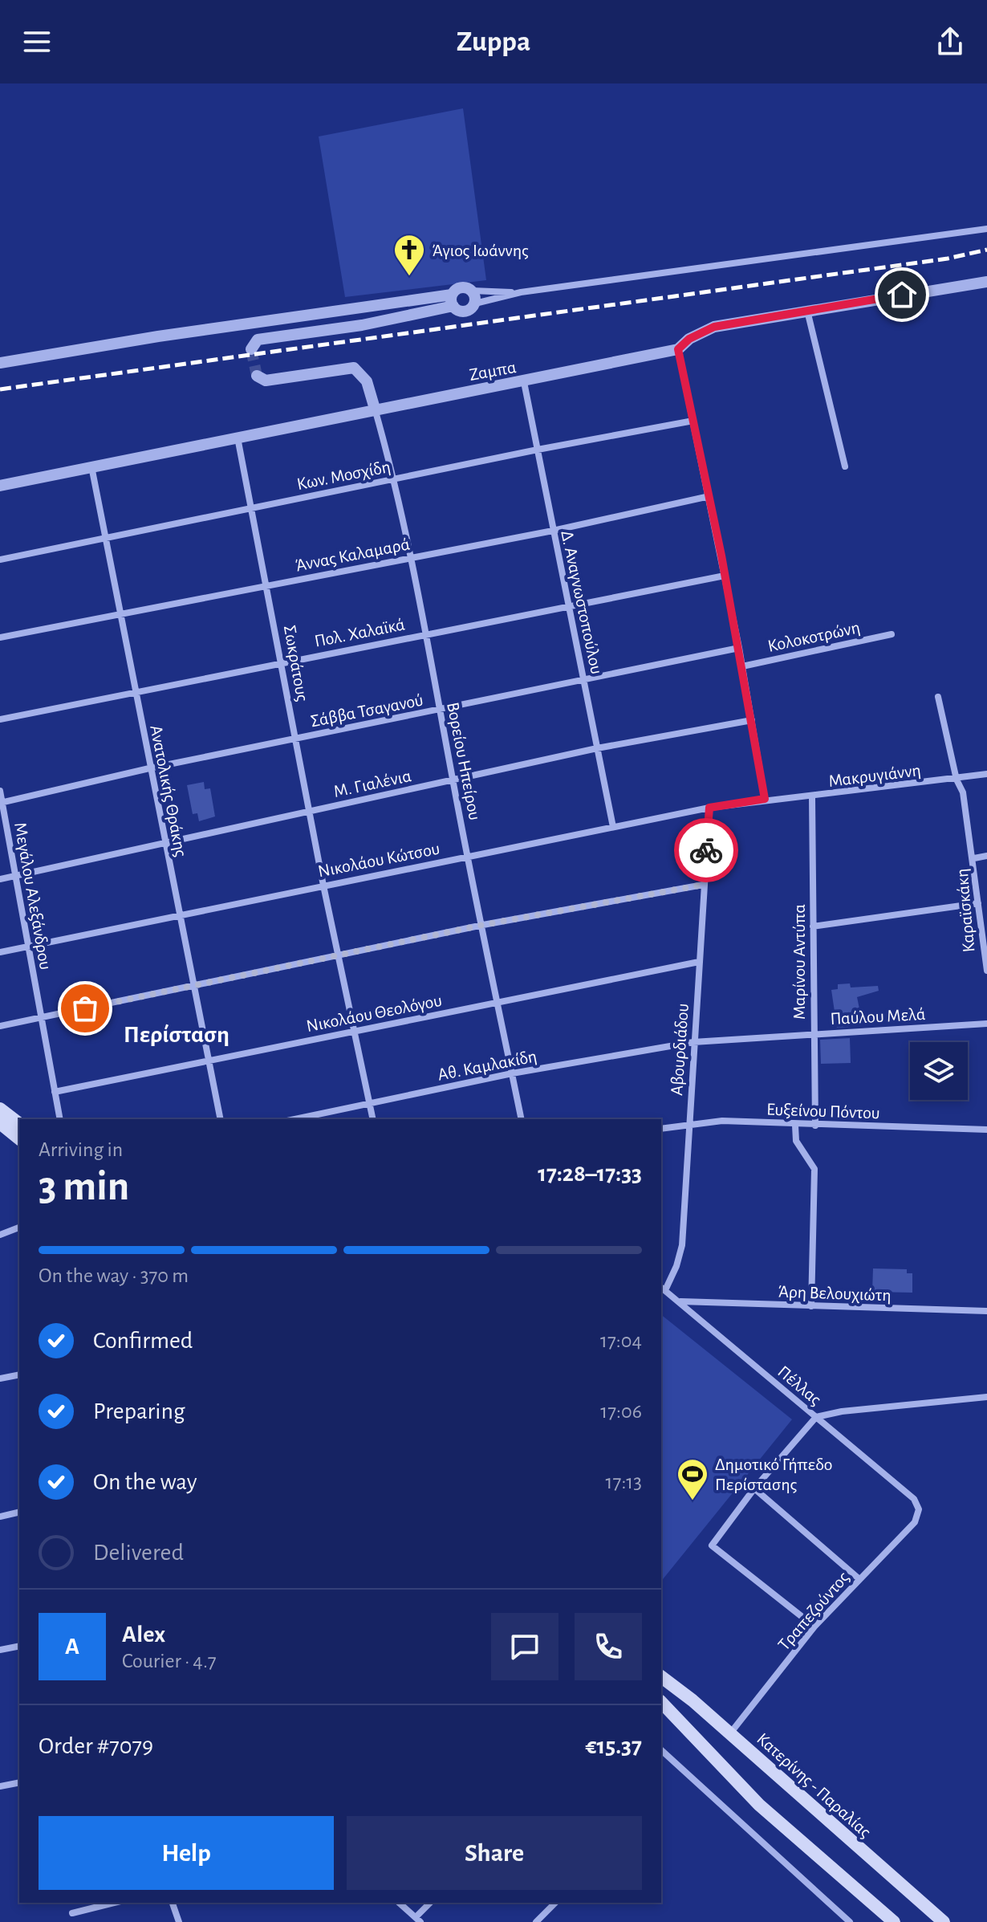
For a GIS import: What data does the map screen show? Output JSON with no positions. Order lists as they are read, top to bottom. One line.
{"streets":{"main road":["Κατερίνης - Παραλίας"],"street":["Ζαμπα","Κων. Μοσχίδη","Άννας Καλαμαρά","Δ. Αναγνωστοπούλου","Πολ. Χαλαϊκά","Κολοκοτρώνη","Σωκράτους","Σάββα Τσαγανού","Βορείου Ηπείρου","Μακρυγιάννη","Μ. Γιαλένια","Ανατολικής Θράκης","Νικολάου Κώτσου","Μεγάλου Αλεξάνδρου","Καραϊσκάκη","Μαρίνου Αντύπα","Νικολάου Θεολόγου","Παύλου Μελά","Αβουρδιάδου","Αθ. Καμλακίδη","Ευξείνου Πόντου","Άρη Βελουχιώτη","Πέλλας","Τραπεζούντος"]},"crossings":[["Ζαμπα","Δ. Αναγνωστοπούλου"],["Ζαμπα","Σωκράτους"],["Ζαμπα","Βορείου Ηπείρου"],["Ζαμπα","Ανατολικής Θράκης"],["Κων. Μοσχίδη","Δ. Αναγνωστοπούλου"],["Κων. Μοσχίδη","Σωκράτους"],["Κων. Μοσχίδη","Βορείου Ηπείρου"],["Κων. Μοσχίδη","Ανατολικής Θράκης"],["Άννας Καλαμαρά","Δ. Αναγνωστοπούλου"],["Άννας Καλαμαρά","Σωκράτους"],["Άννας Καλαμαρά","Βορείου Ηπείρου"],["Άννας Καλαμαρά","Ανατολικής Θράκης"],["Δ. Αναγνωστοπούλου","Πολ. Χαλαϊκά"],["Δ. Αναγνωστοπούλου","Σάββα Τσαγανού"],["Δ. Αναγνωστοπούλου","Μ. Γιαλένια"],["Δ. Αναγνωστοπούλου","Νικολάου Κώτσου"],["Πολ. Χαλαϊκά","Σωκράτους"],["Πολ. Χαλαϊκά","Βορείου Ηπείρου"],["Πολ. Χαλαϊκά","Ανατολικής Θράκης"],["Σωκράτους","Σάββα Τσαγανού"],["Σωκράτους","Μ. Γιαλένια"],["Σωκράτους","Νικολάου Κώτσου"],["Σωκράτους","Νικολάου Θεολόγου"],["Σωκράτους","Αθ. Καμλακίδη"],["Σάββα Τσαγανού","Βορείου Ηπείρου"],["Σάββα Τσαγανού","Ανατολικής Θράκης"],["Σάββα Τσαγανού","Μεγάλου Αλεξάνδρου"],["Βορείου Ηπείρου","Μ. Γιαλένια"],["Βορείου Ηπείρου","Νικολάου Κώτσου"],["Βορείου Ηπείρου","Νικολάου Θεολόγου"],["Βορείου Ηπείρου","Αθ. Καμλακίδη"],["Μακρυγιάννη","Νικολάου Κώτσου"],["Μακρυγιάννη","Καραϊσκάκη"],["Μακρυγιάννη","Μαρίνου Αντύπα"],["Μ. Γιαλένια","Ανατολικής Θράκης"],["Μ. Γιαλένια","Μεγάλου Αλεξάνδρου"],["Ανατολικής Θράκης","Νικολάου Κώτσου"],["Ανατολικής Θράκης","Νικολάου Θεολόγου"],["Νικολάου Κώτσου","Μεγάλου Αλεξάνδρου"],["Νικολάου Κώτσου","Αβουρδιάδου"],["Μεγάλου Αλεξάνδρου","Νικολάου Θεολόγου"],["Μαρίνου Αντύπα","Παύλου Μελά"],["Μαρίνου Αντύπα","Ευξείνου Πόντου"],["Νικολάου Θεολόγου","Αβουρδιάδου"],["Παύλου Μελά","Αβουρδιάδου"],["Παύλου Μελά","Αθ. Καμλακίδη"],["Αβουρδιάδου","Αθ. Καμλακίδη"],["Αβουρδιάδου","Ευξείνου Πόντου"],["Αβουρδιάδου","Πέλλας"],["Άρη Βελουχιώτη","Πέλλας"],["Πέλλας","Τραπεζούντος"],["Τραπεζούντος","Κατερίνης - Παραλίας"]],"districts":["Περίσταση"],"places":{"church":["Άγιος Ιωάννης"],"sports":["Δημοτικό Γήπεδο Περίστασης"]},"page":{"header":"Zuppa","heading":["3 min","Arriving in","17:28–17:33"],"panel":["Alex","Courier · 4.7","Order #7079","€15.37"],"bar":"On the way · 370 m","list":[["Confirmed","17:04"],["Preparing","17:06"],["On the way","17:13"],"Delivered"],"round":"A","buttons":["Help","Share"]}}
